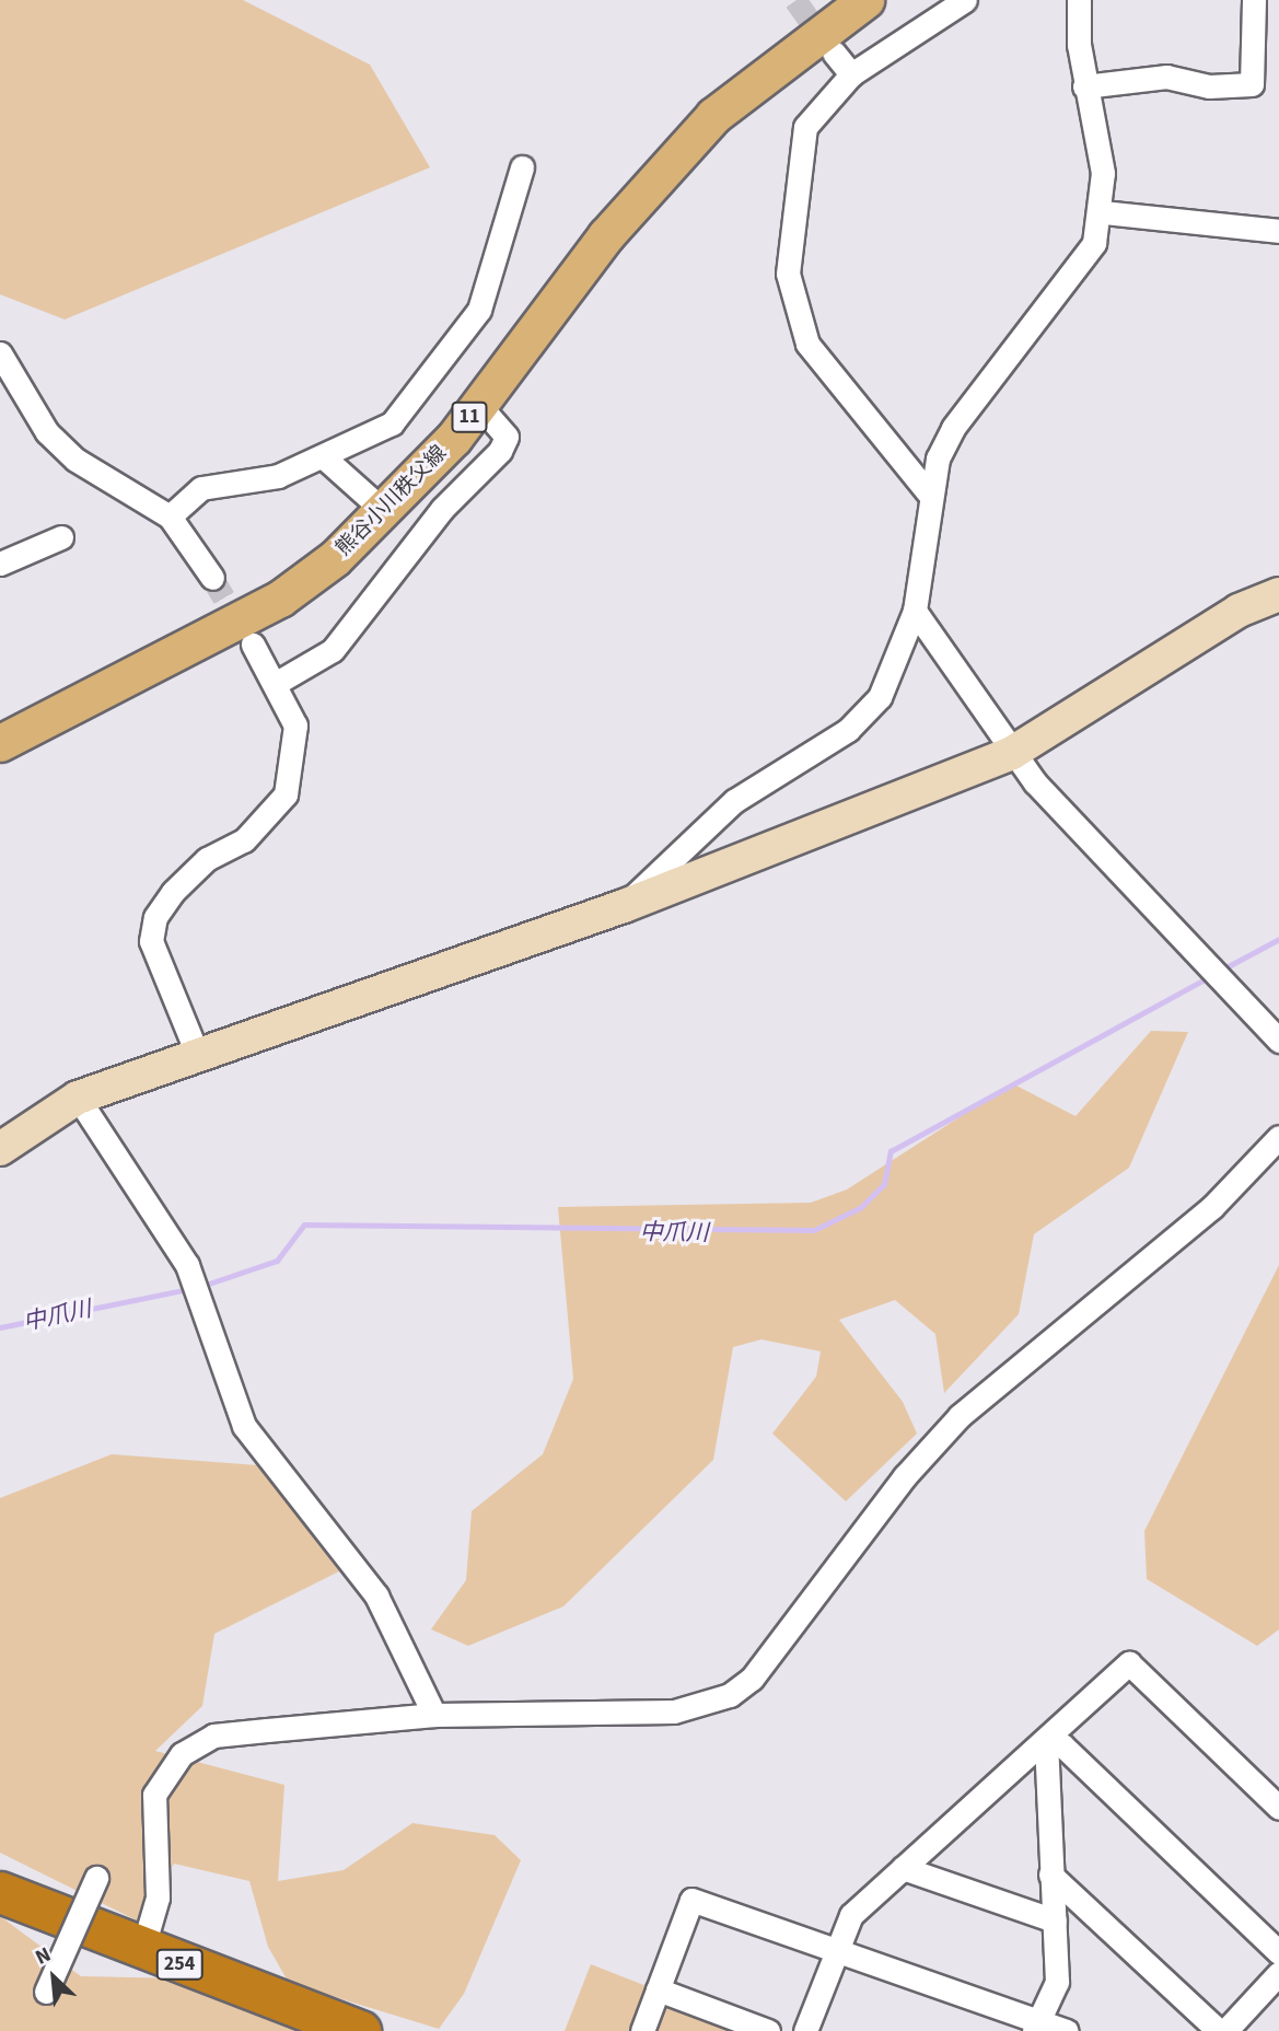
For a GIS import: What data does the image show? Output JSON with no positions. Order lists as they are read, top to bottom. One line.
{"streets":{"highway":["254"],"main road":["11","熊谷小川秩父線"]},"water":["中爪川"],"north":"top left"}
